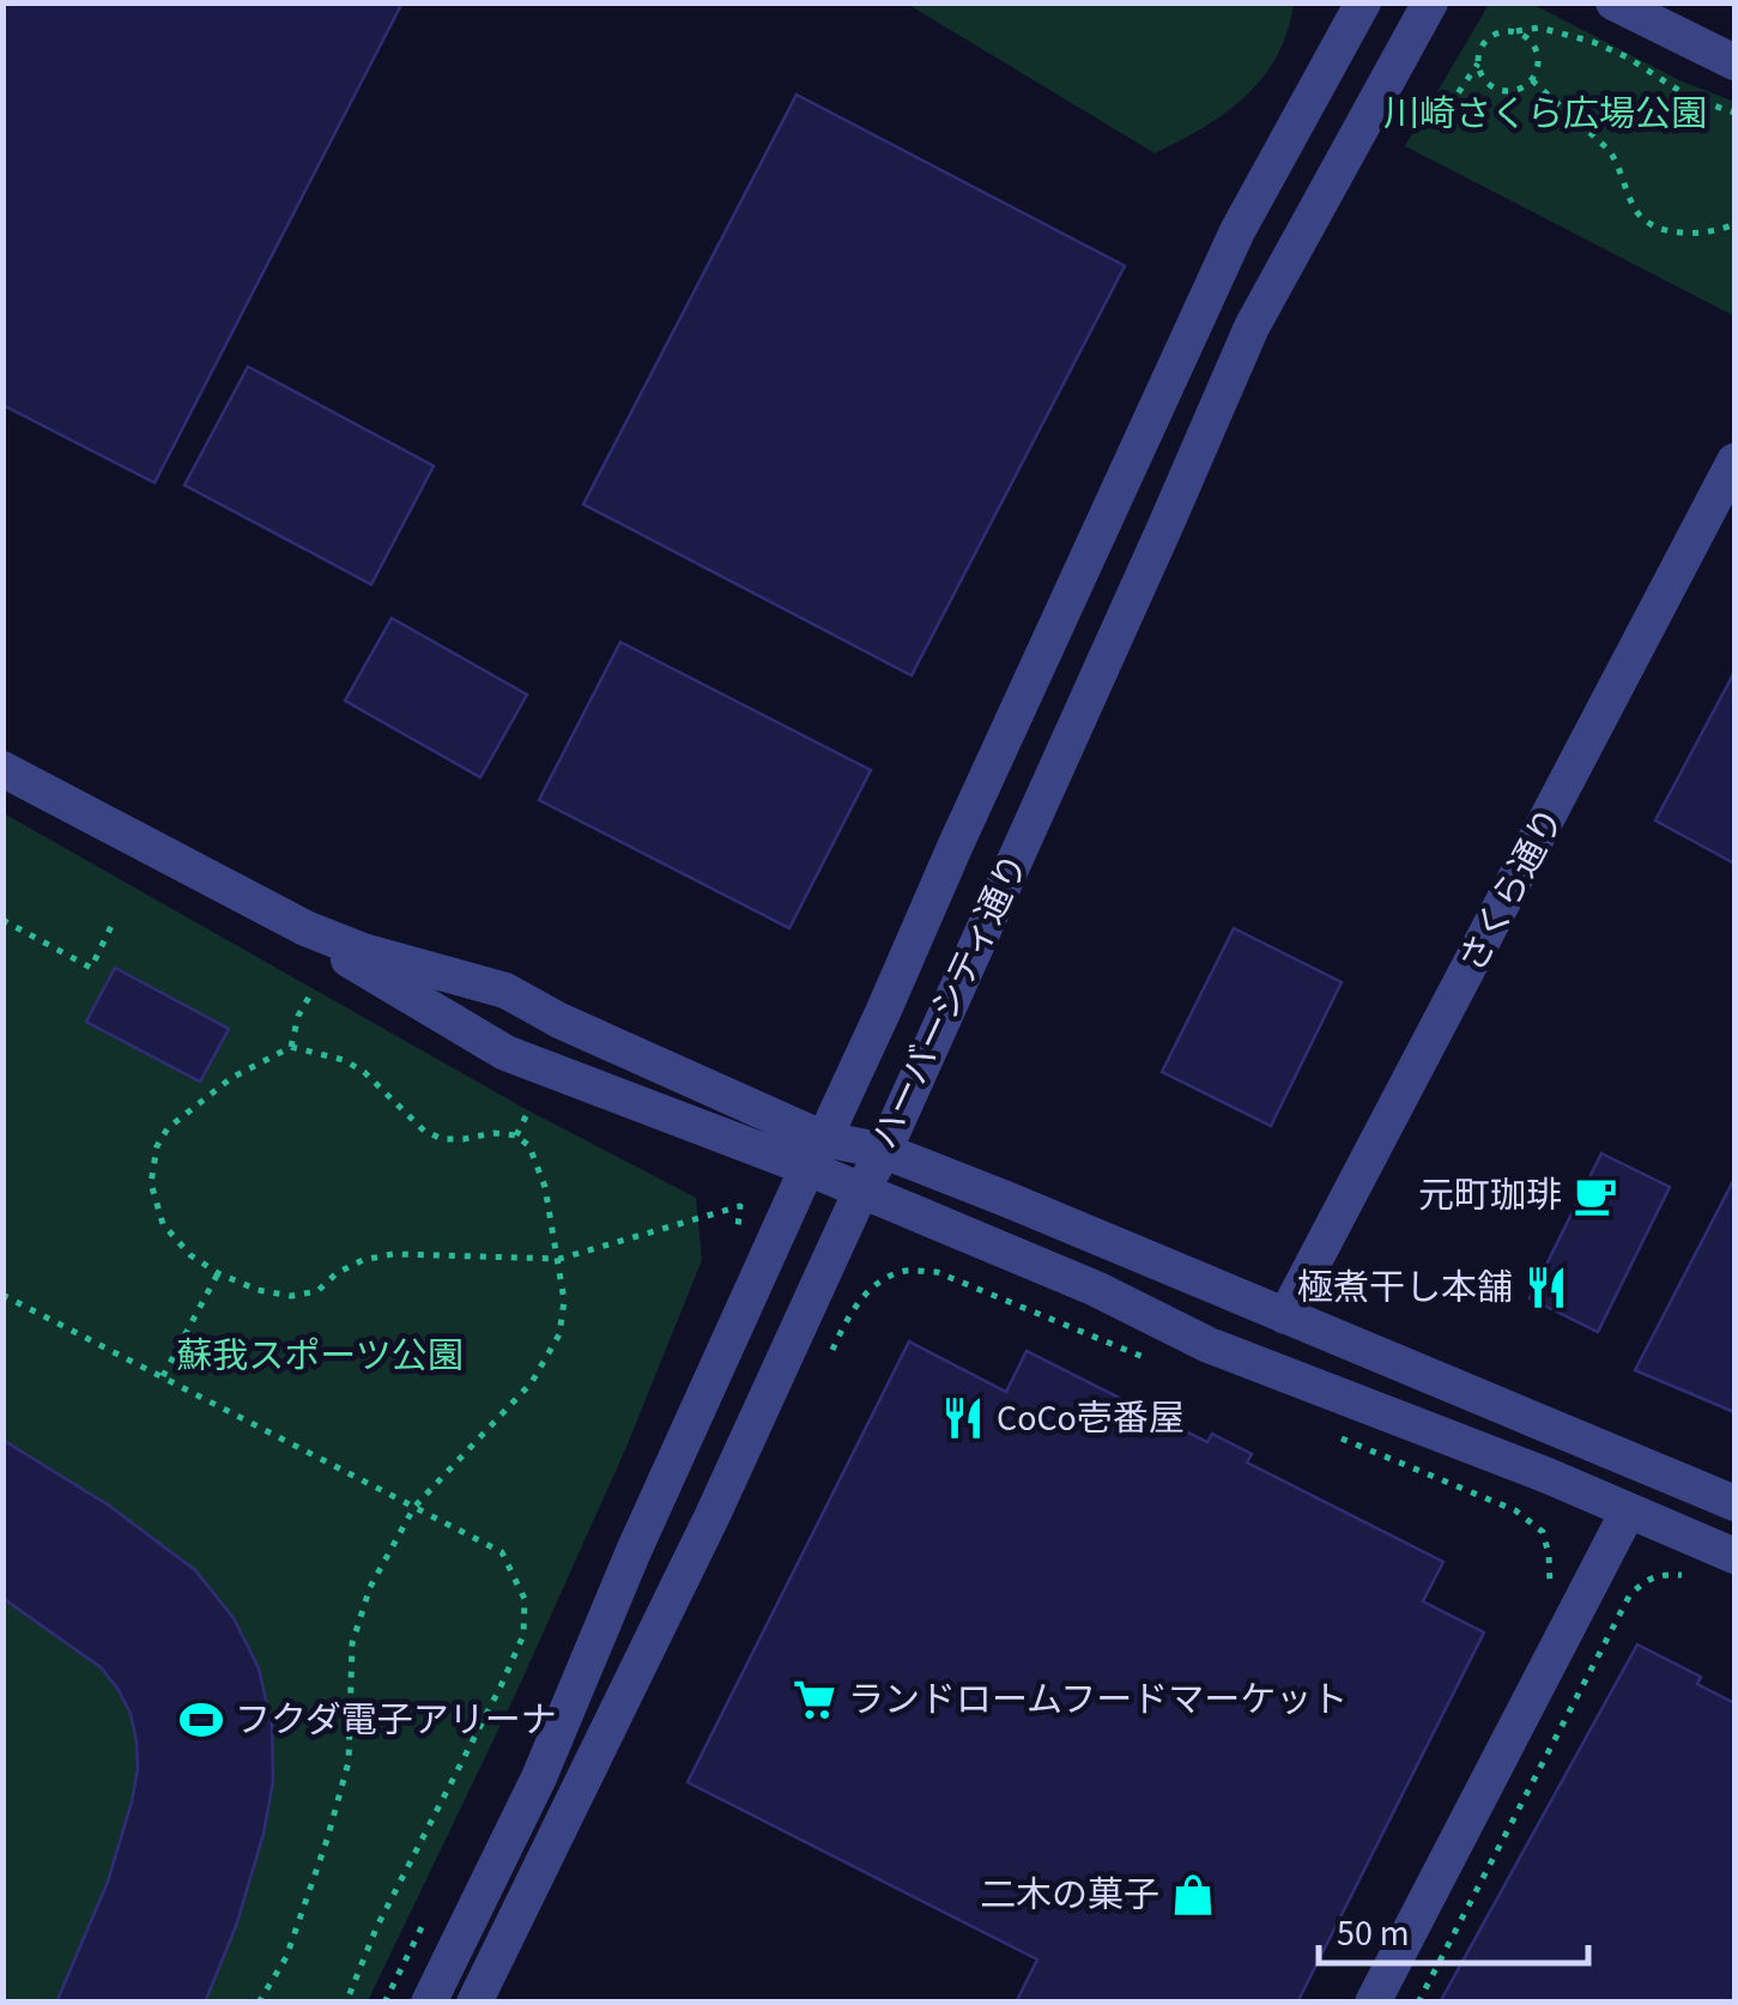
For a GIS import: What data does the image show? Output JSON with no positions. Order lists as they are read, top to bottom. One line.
{"streets":{"street":["さくら通り","ハーバーシティ通り"]},"parks":["川崎さくら広場公園","蘇我スポーツ公園"],"places":{"cafe":["元町珈琲"],"restaurant":["極煮干し本舗","CoCo壱番屋"],"supermarket":["ランドロームフードマーケット"],"sports":["フクダ電子アリーナ"],"shop":["二木の菓子"]},"scale_bar":"50 m"}
